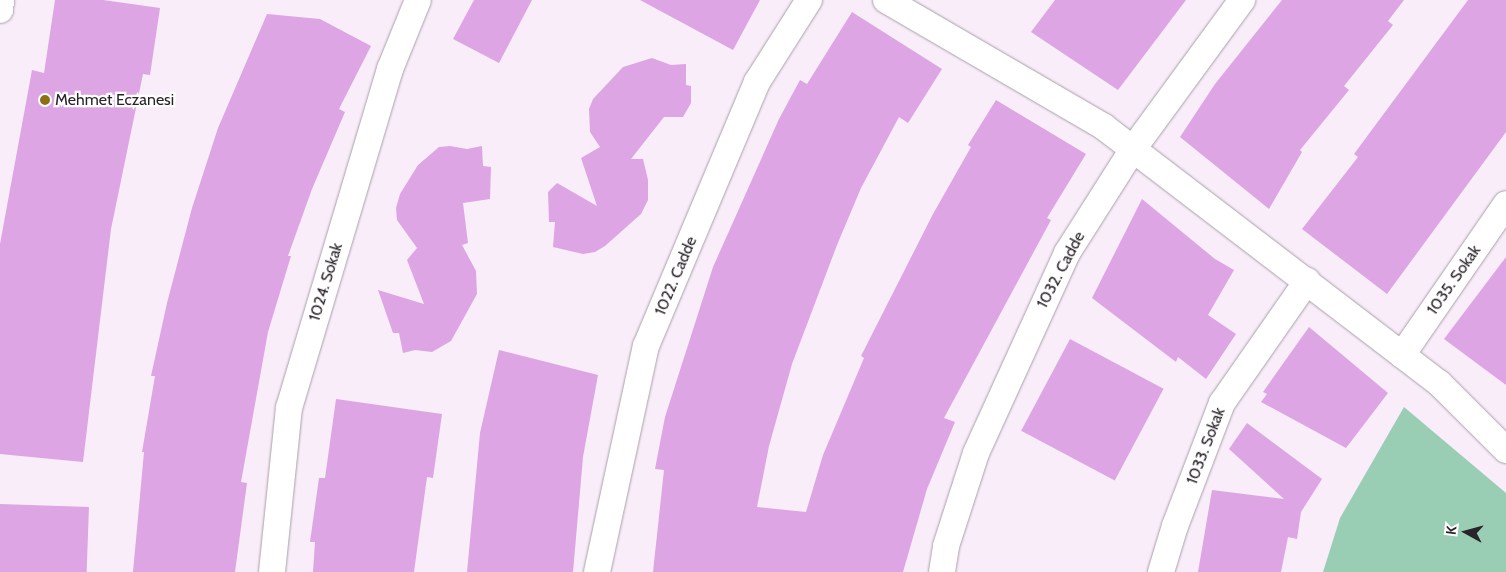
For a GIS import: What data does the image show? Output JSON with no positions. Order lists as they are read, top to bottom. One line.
{"streets":{"street":["1032. Cadde","1022. Cadde","1035. Sokak","1024. Sokak","1033. Sokak"]},"places":["Mehmet Eczanesi"],"north":"left"}
